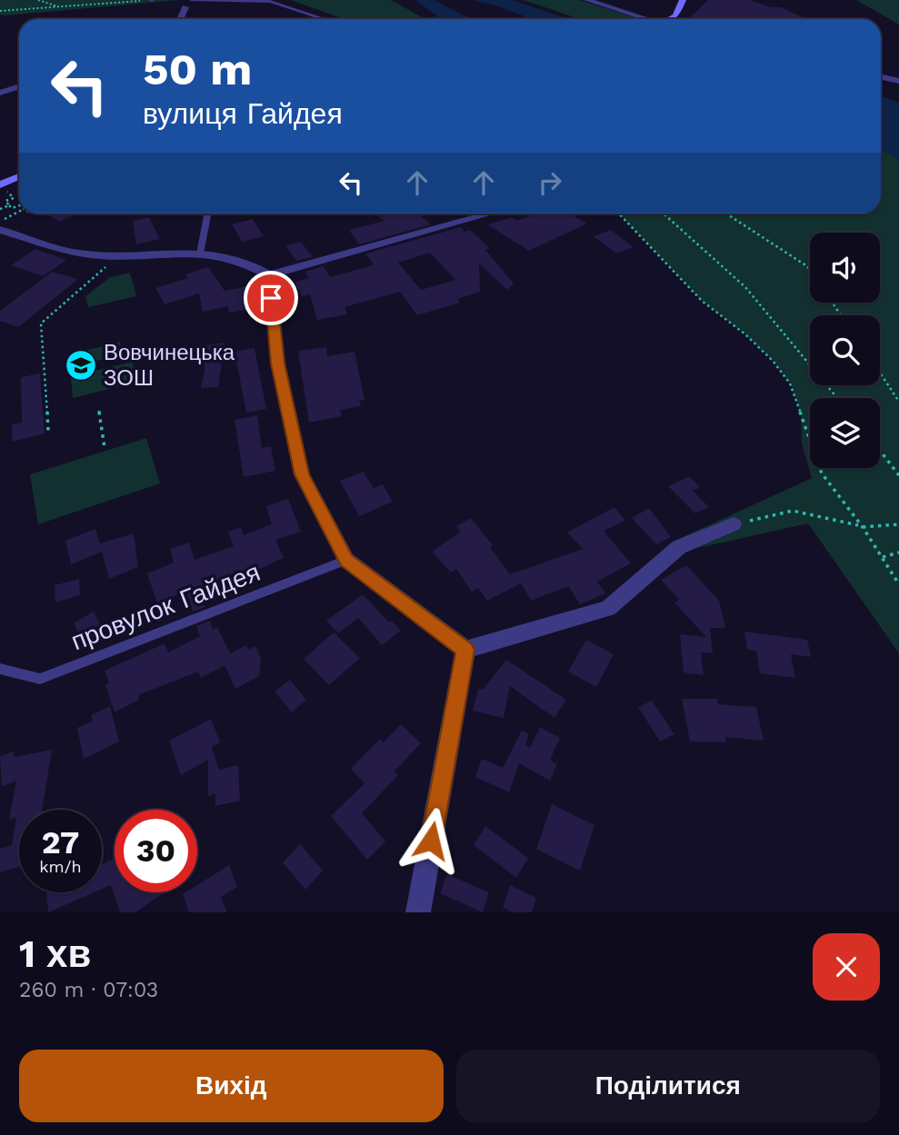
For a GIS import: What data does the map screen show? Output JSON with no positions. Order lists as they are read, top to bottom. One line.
{"streets":{"lane":["провулок Гайдея"]},"places":{"school or university":["Вовчинецька ЗОШ"]},"page":{"turn":["50 m","вулиця Гайдея"],"speed":"27 km/h","limit":"30","heading":["1 хв","260 m · 07:03"],"buttons":["Вихід","Поділитися"]}}
